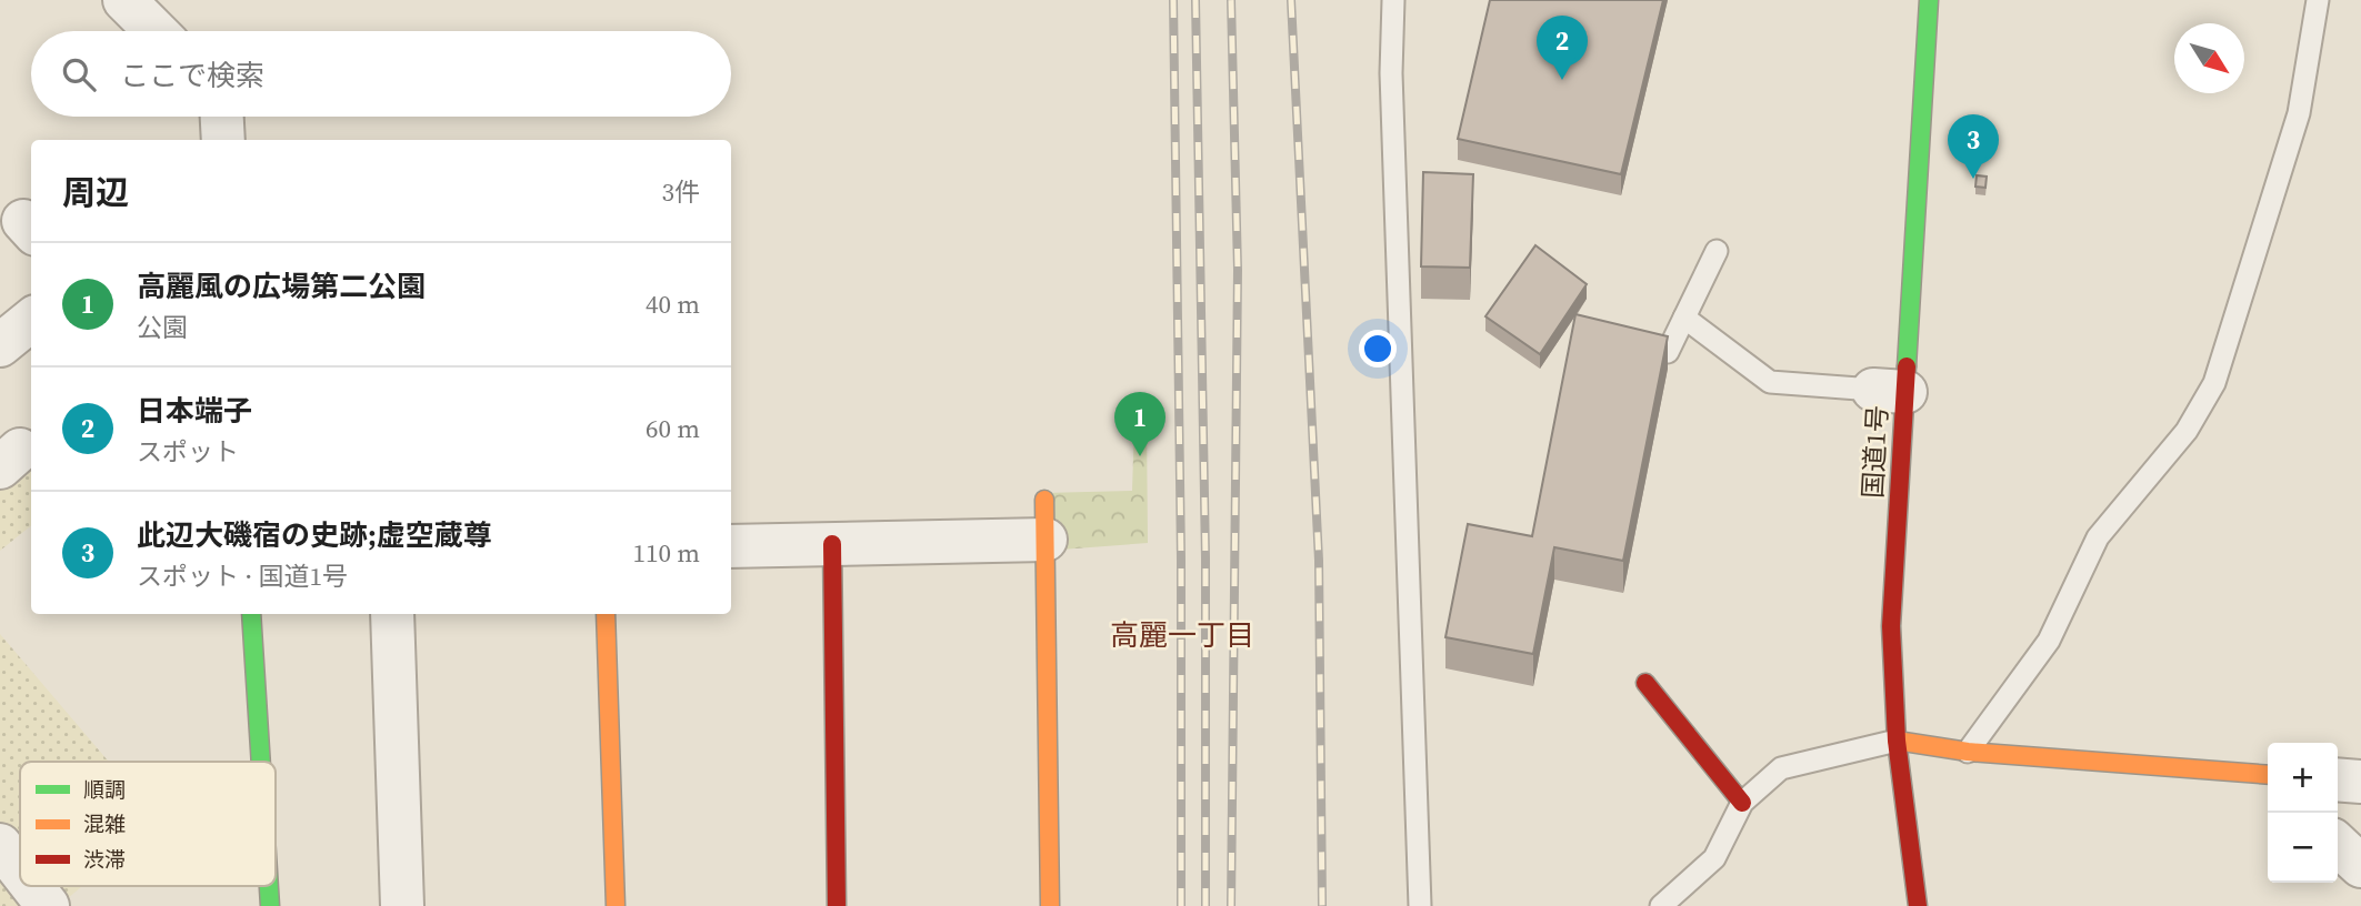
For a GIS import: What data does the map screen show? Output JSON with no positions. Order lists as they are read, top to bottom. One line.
{"streets":{"main road":["国道1号"]},"districts":["高麗一丁目"],"legend":["順調","混雑","渋滞"],"north":"bottom right","page":{"pins":["2","3","1"],"search":"ここで検索","heading":["周辺","3件"],"list":[{"mark":"1","name":"高麗風の広場第二公園","note":"公園","value":"40 m"},{"mark":"2","name":"日本端子","note":"スポット","value":"60 m"},{"mark":"3","name":"此辺大磯宿の史跡;虚空蔵尊","note":"スポット · 国道1号","value":"110 m"}],"map_buttons":["+","−"]}}
